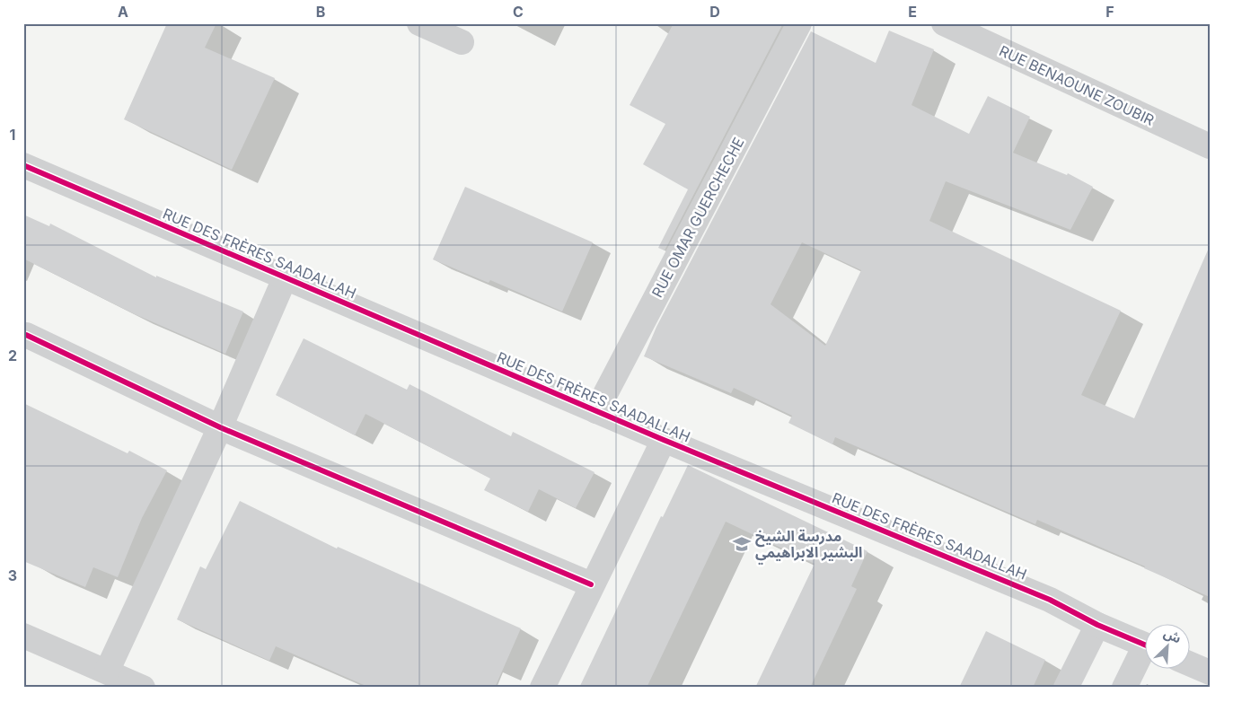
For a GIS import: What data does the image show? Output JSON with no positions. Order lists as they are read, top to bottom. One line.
{"streets":{"street":["RUE BENAOUNE ZOUBIR","RUE OMAR GUERCHECHE","RUE DES FRÈRES SAADALLAH"]},"crossings":[["RUE OMAR GUERCHECHE","RUE DES FRÈRES SAADALLAH"]],"places":{"school or university":["مدرسة الشيخ البشير الابراهيمي"]},"north":"top right","grid":{"columns":["A","B","C","D","E","F"],"rows":["1","2","3"]}}
